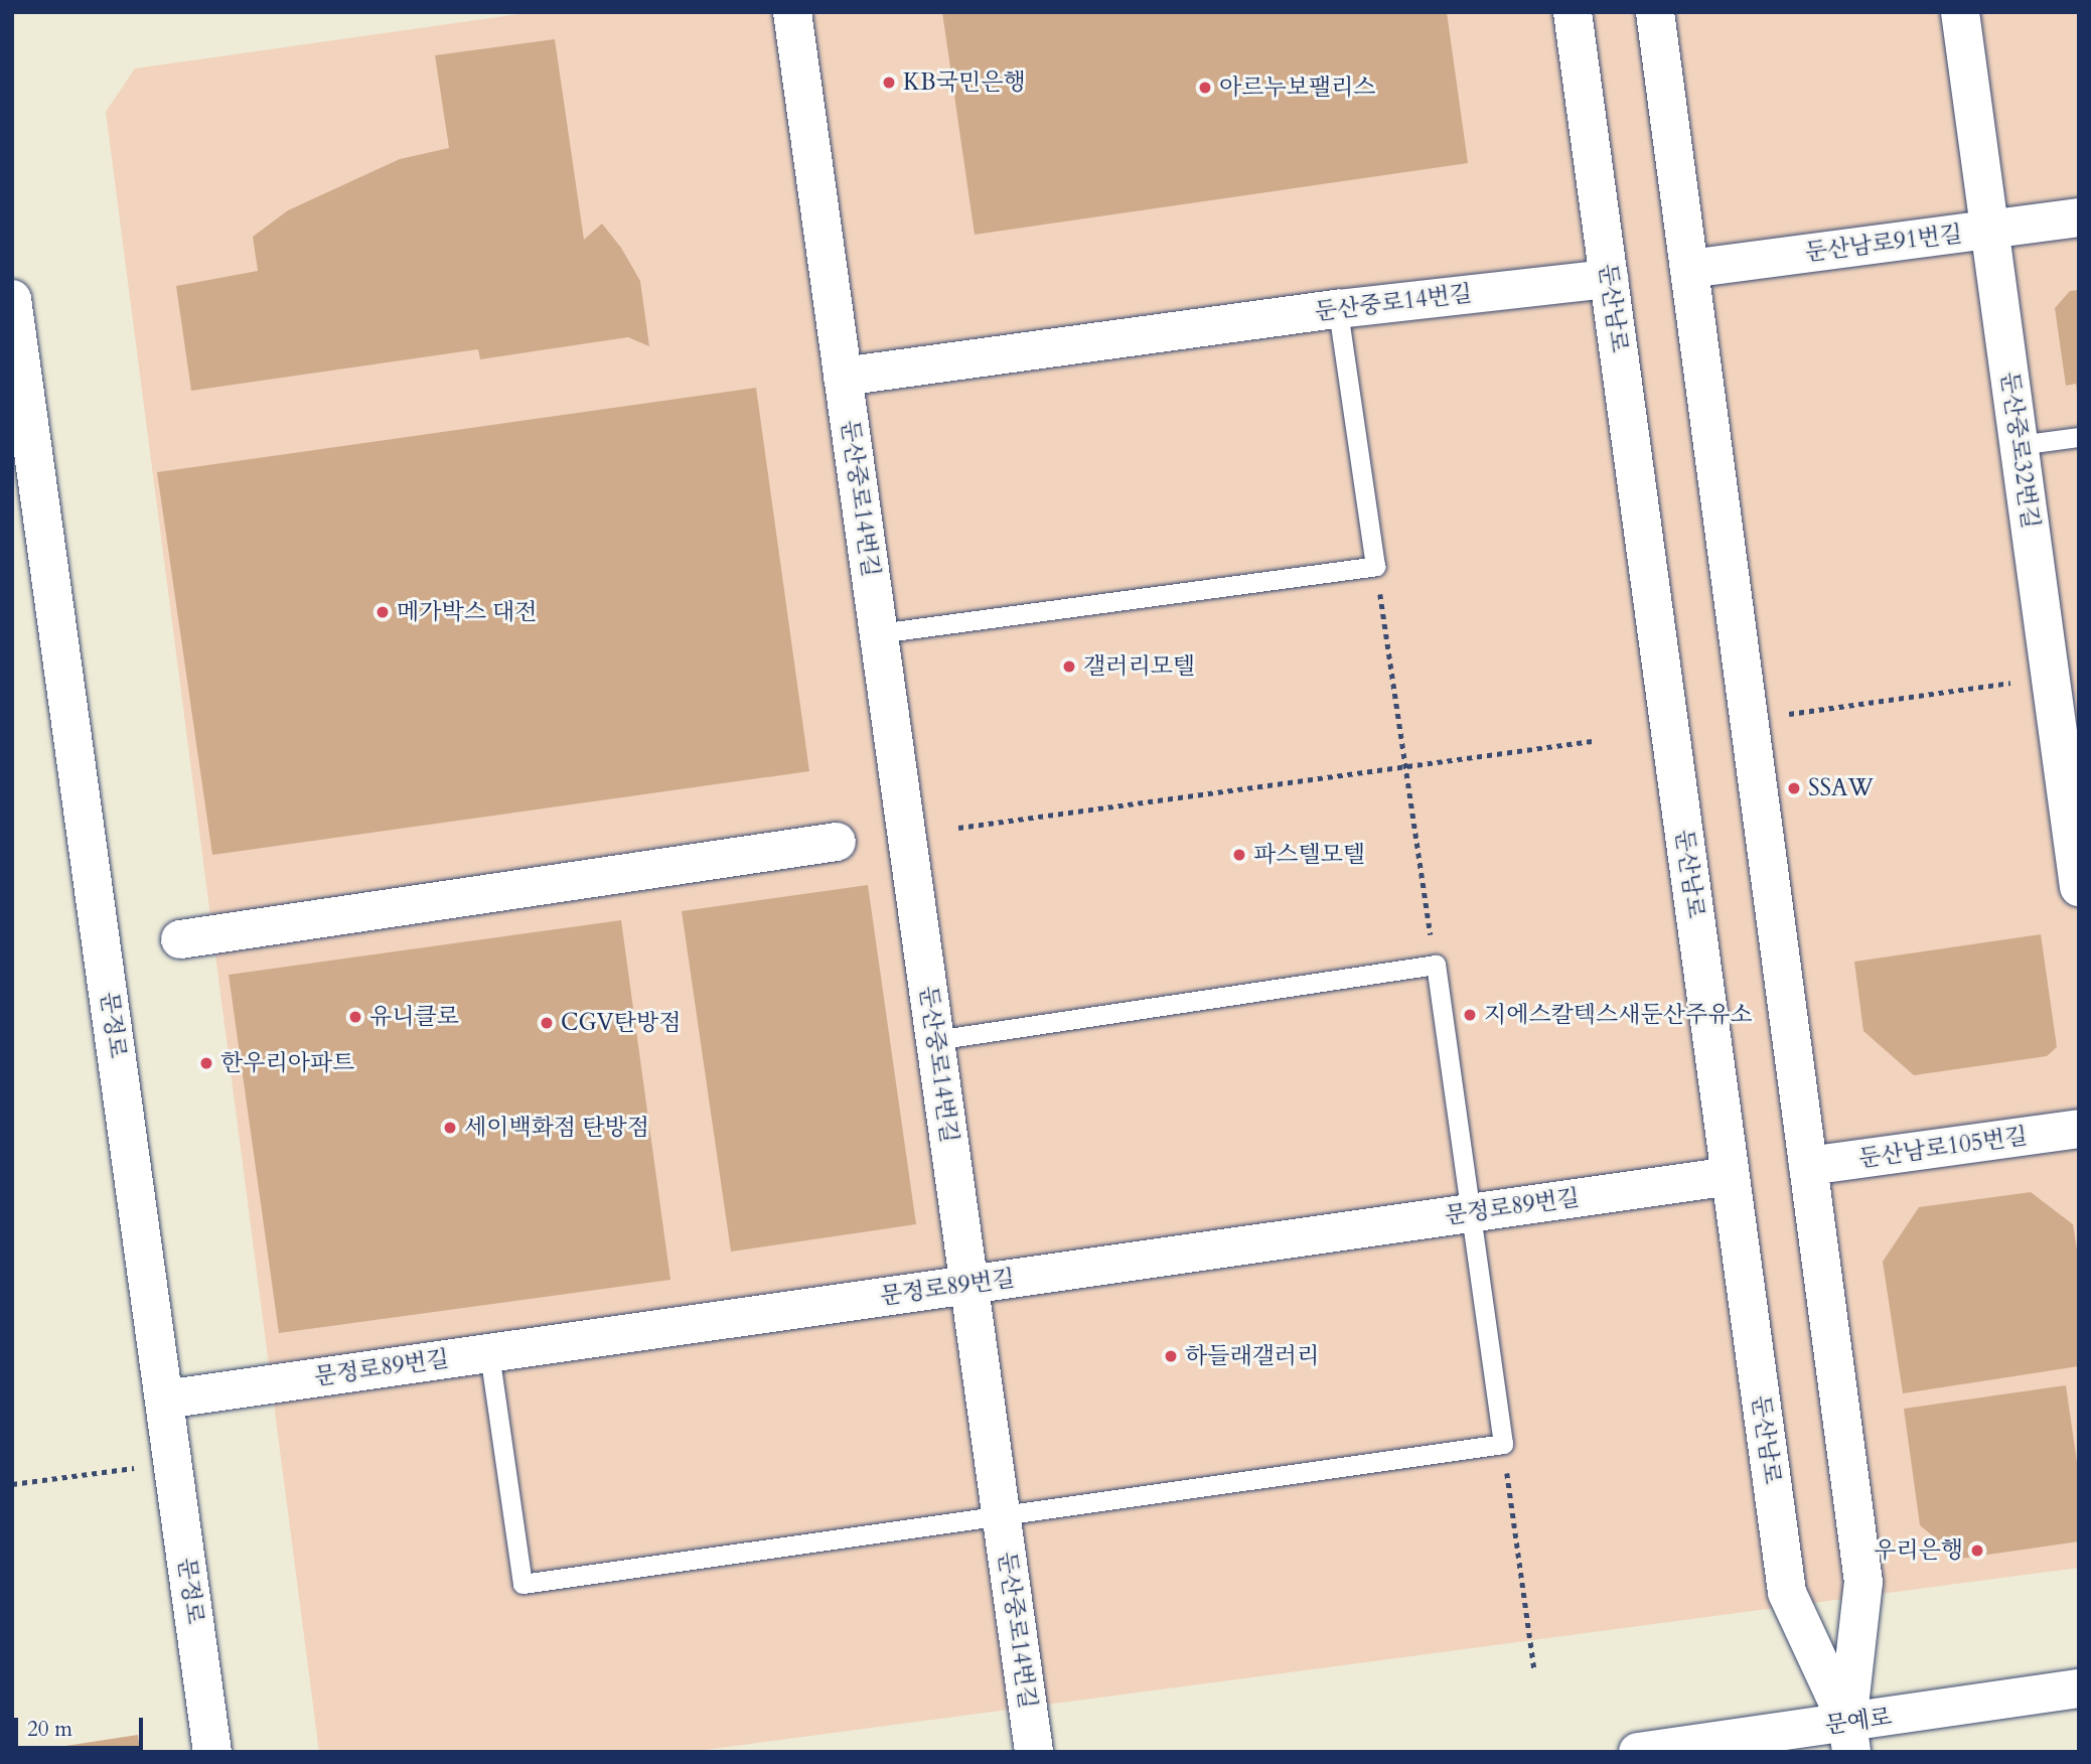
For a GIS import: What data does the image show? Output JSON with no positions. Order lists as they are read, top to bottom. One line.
{"streets":{"street":["둔산남로91번길","둔산중로14번길","둔산남로","둔산중로32번길","문정로","둔산남로105번길","문정로89번길","문예로"]},"crossings":[["둔산남로91번길","둔산중로32번길"],["둔산중로14번길","둔산남로"],["둔산중로14번길","문정로89번길"],["둔산남로","문정로89번길"],["둔산남로","문예로"],["문정로","문정로89번길"]],"places":["KB국민은행","아르누보팰리스","메가박스 대전","갤러리모텔","SSAW","파스텔모텔","지에스칼텍스새둔산주유소","유니클로","CGV탄방점","한우리아파트","세이백화점 탄방점","하들래갤러리","우리은행"],"scale_bar":"20 m"}
